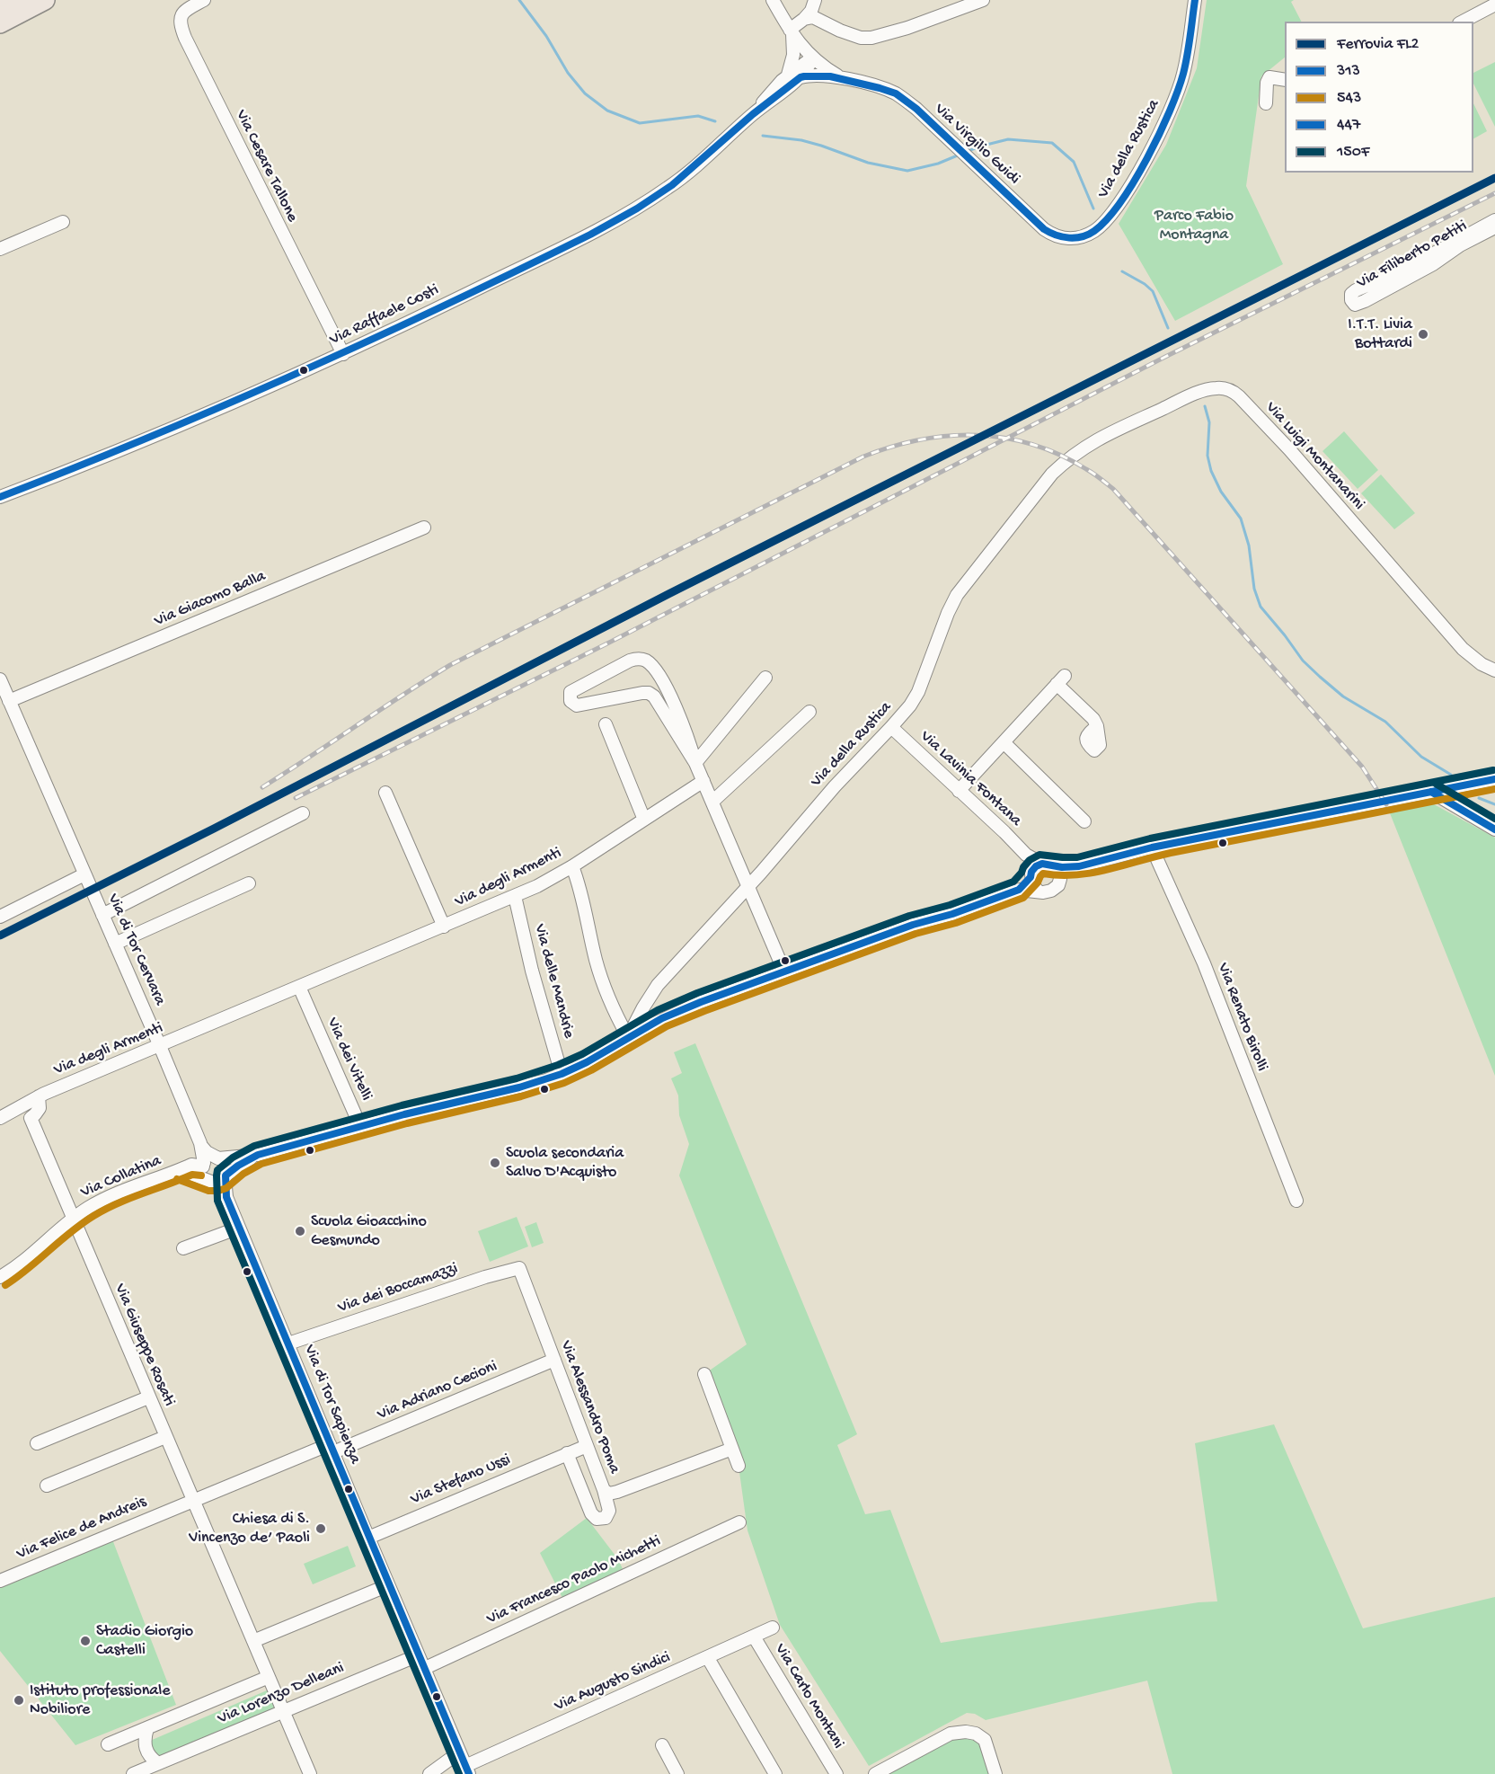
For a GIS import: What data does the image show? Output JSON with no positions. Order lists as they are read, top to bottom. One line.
{"streets":{"street":["Via Virgilio Guidi","Via della Rustica","Via Cesare Tallone","Via Filiberto Petiti","Via Raffaele Costi","Via Luigi Montanarini","Via Giacomo Balla","Via Lavinia Fontana","Via degli Armenti","Via di Tor Cervara","Via delle Mandrie","Via Renato Birolli","Via dei Vitelli","Via Collatina","Via dei Boccamazzi","Via Giuseppe Rosati","Via Adriano Cecioni","Via di Tor Sapienza","Via Alessandro Poma","Via Stefano Ussi","Via Felice de Andreis","Via Francesco Paolo Michetti","Via Augusto Sindici","Via Lorenzo Delleani","Via Carlo Montani"]},"crossings":[["Via Virgilio Guidi","Via della Rustica"],["Via Virgilio Guidi","Via Raffaele Costi"],["Via della Rustica","Via Luigi Montanarini"],["Via della Rustica","Via Lavinia Fontana"],["Via Cesare Tallone","Via Raffaele Costi"],["Via Giacomo Balla","Via di Tor Cervara"],["Via degli Armenti","Via di Tor Cervara"],["Via degli Armenti","Via delle Mandrie"],["Via degli Armenti","Via dei Vitelli"],["Via di Tor Cervara","Via Collatina"],["Via Collatina","Via Giuseppe Rosati"],["Via dei Boccamazzi","Via di Tor Sapienza"],["Via dei Boccamazzi","Via Alessandro Poma"],["Via Giuseppe Rosati","Via Felice de Andreis"],["Via Adriano Cecioni","Via di Tor Sapienza"],["Via Adriano Cecioni","Via Alessandro Poma"],["Via Adriano Cecioni","Via Felice de Andreis"],["Via di Tor Sapienza","Via Stefano Ussi"],["Via di Tor Sapienza","Via Felice de Andreis"],["Via di Tor Sapienza","Via Francesco Paolo Michetti"],["Via di Tor Sapienza","Via Augusto Sindici"],["Via di Tor Sapienza","Via Lorenzo Delleani"],["Via Alessandro Poma","Via Stefano Ussi"],["Via Augusto Sindici","Via Carlo Montani"]],"parks":["Parco Fabio Montagna"],"places":["I.T.T. Livia Bottardi","Scuola secondaria Salvo D'Acquisto","Scuola Gioacchino Gesmundo","Chiesa di S. Vincenzo de’ Paoli","Stadio Giorgio Castelli","Istituto professionale Nobiliore"],"lines":["transit line 447","rail line FL2","transit line 150F","transit line 313","transit line 543"],"legend":["Ferrovia FL2","313","543","447","150F"]}
